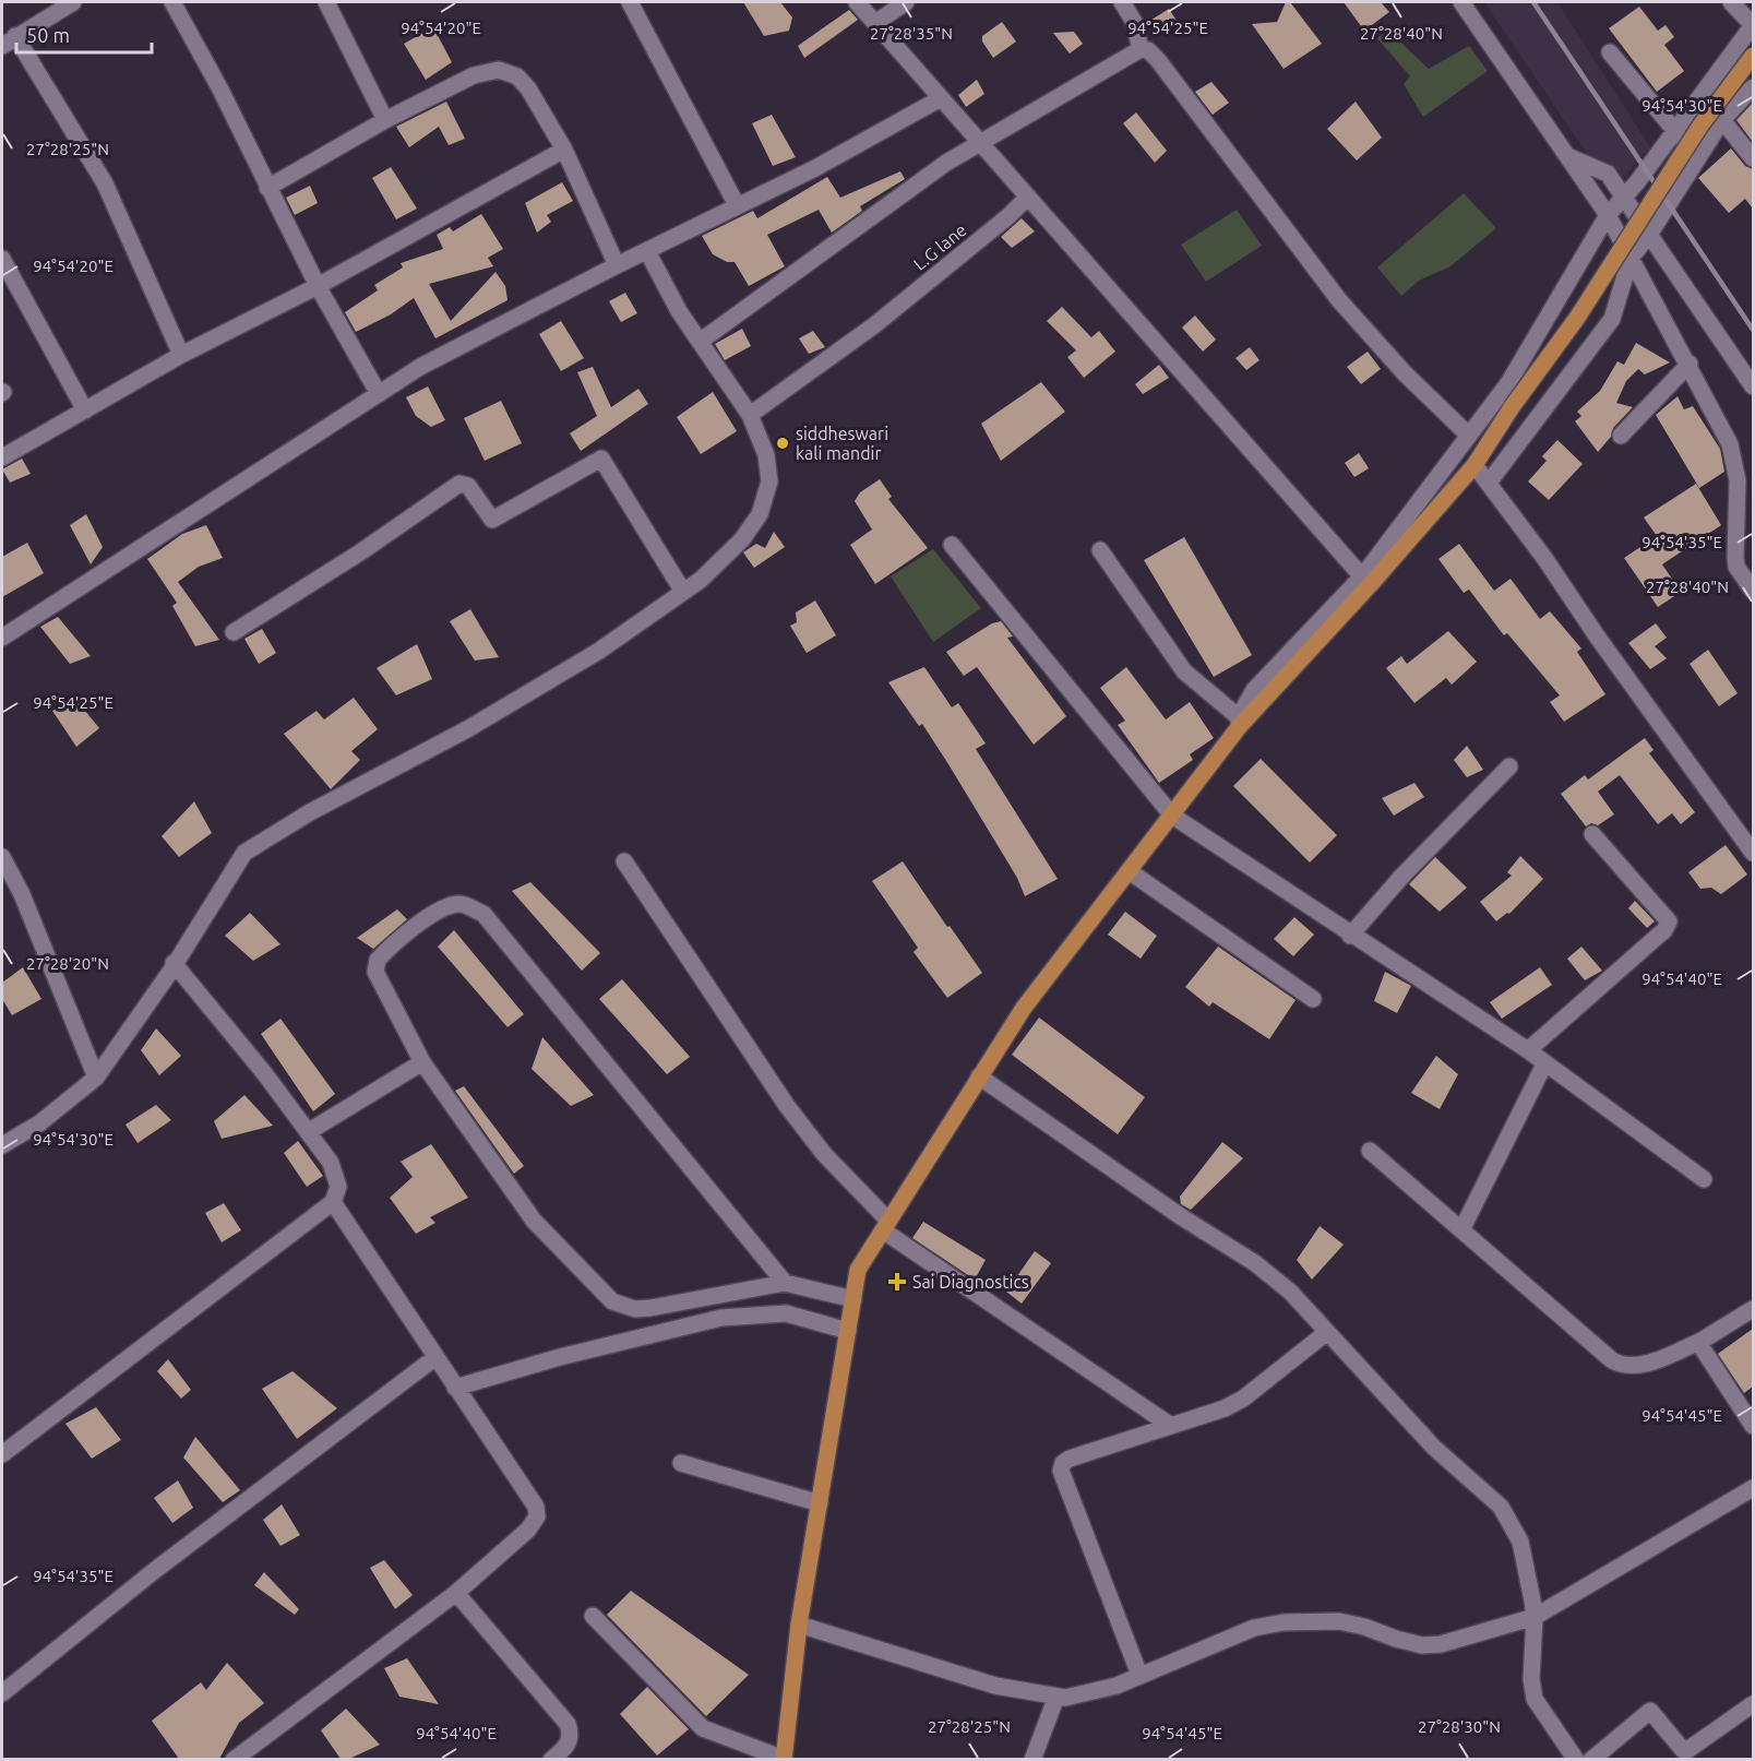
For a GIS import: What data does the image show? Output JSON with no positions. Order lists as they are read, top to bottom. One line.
{"streets":{"street":["L.G lane"]},"places":{"other":["siddheswari kali mandir"],"health":["Sai Diagnostics"]},"scale_bar":"50 m","coordinates":["94°54'20\"E","94°54'25\"E","27°28'40\"N","27°28'35\"N","94°54'30\"E","27°28'25\"N","94°54'35\"E","27°28'20\"N","94°54'40\"E","94°54'45\"E","27°28'30\"N"]}
